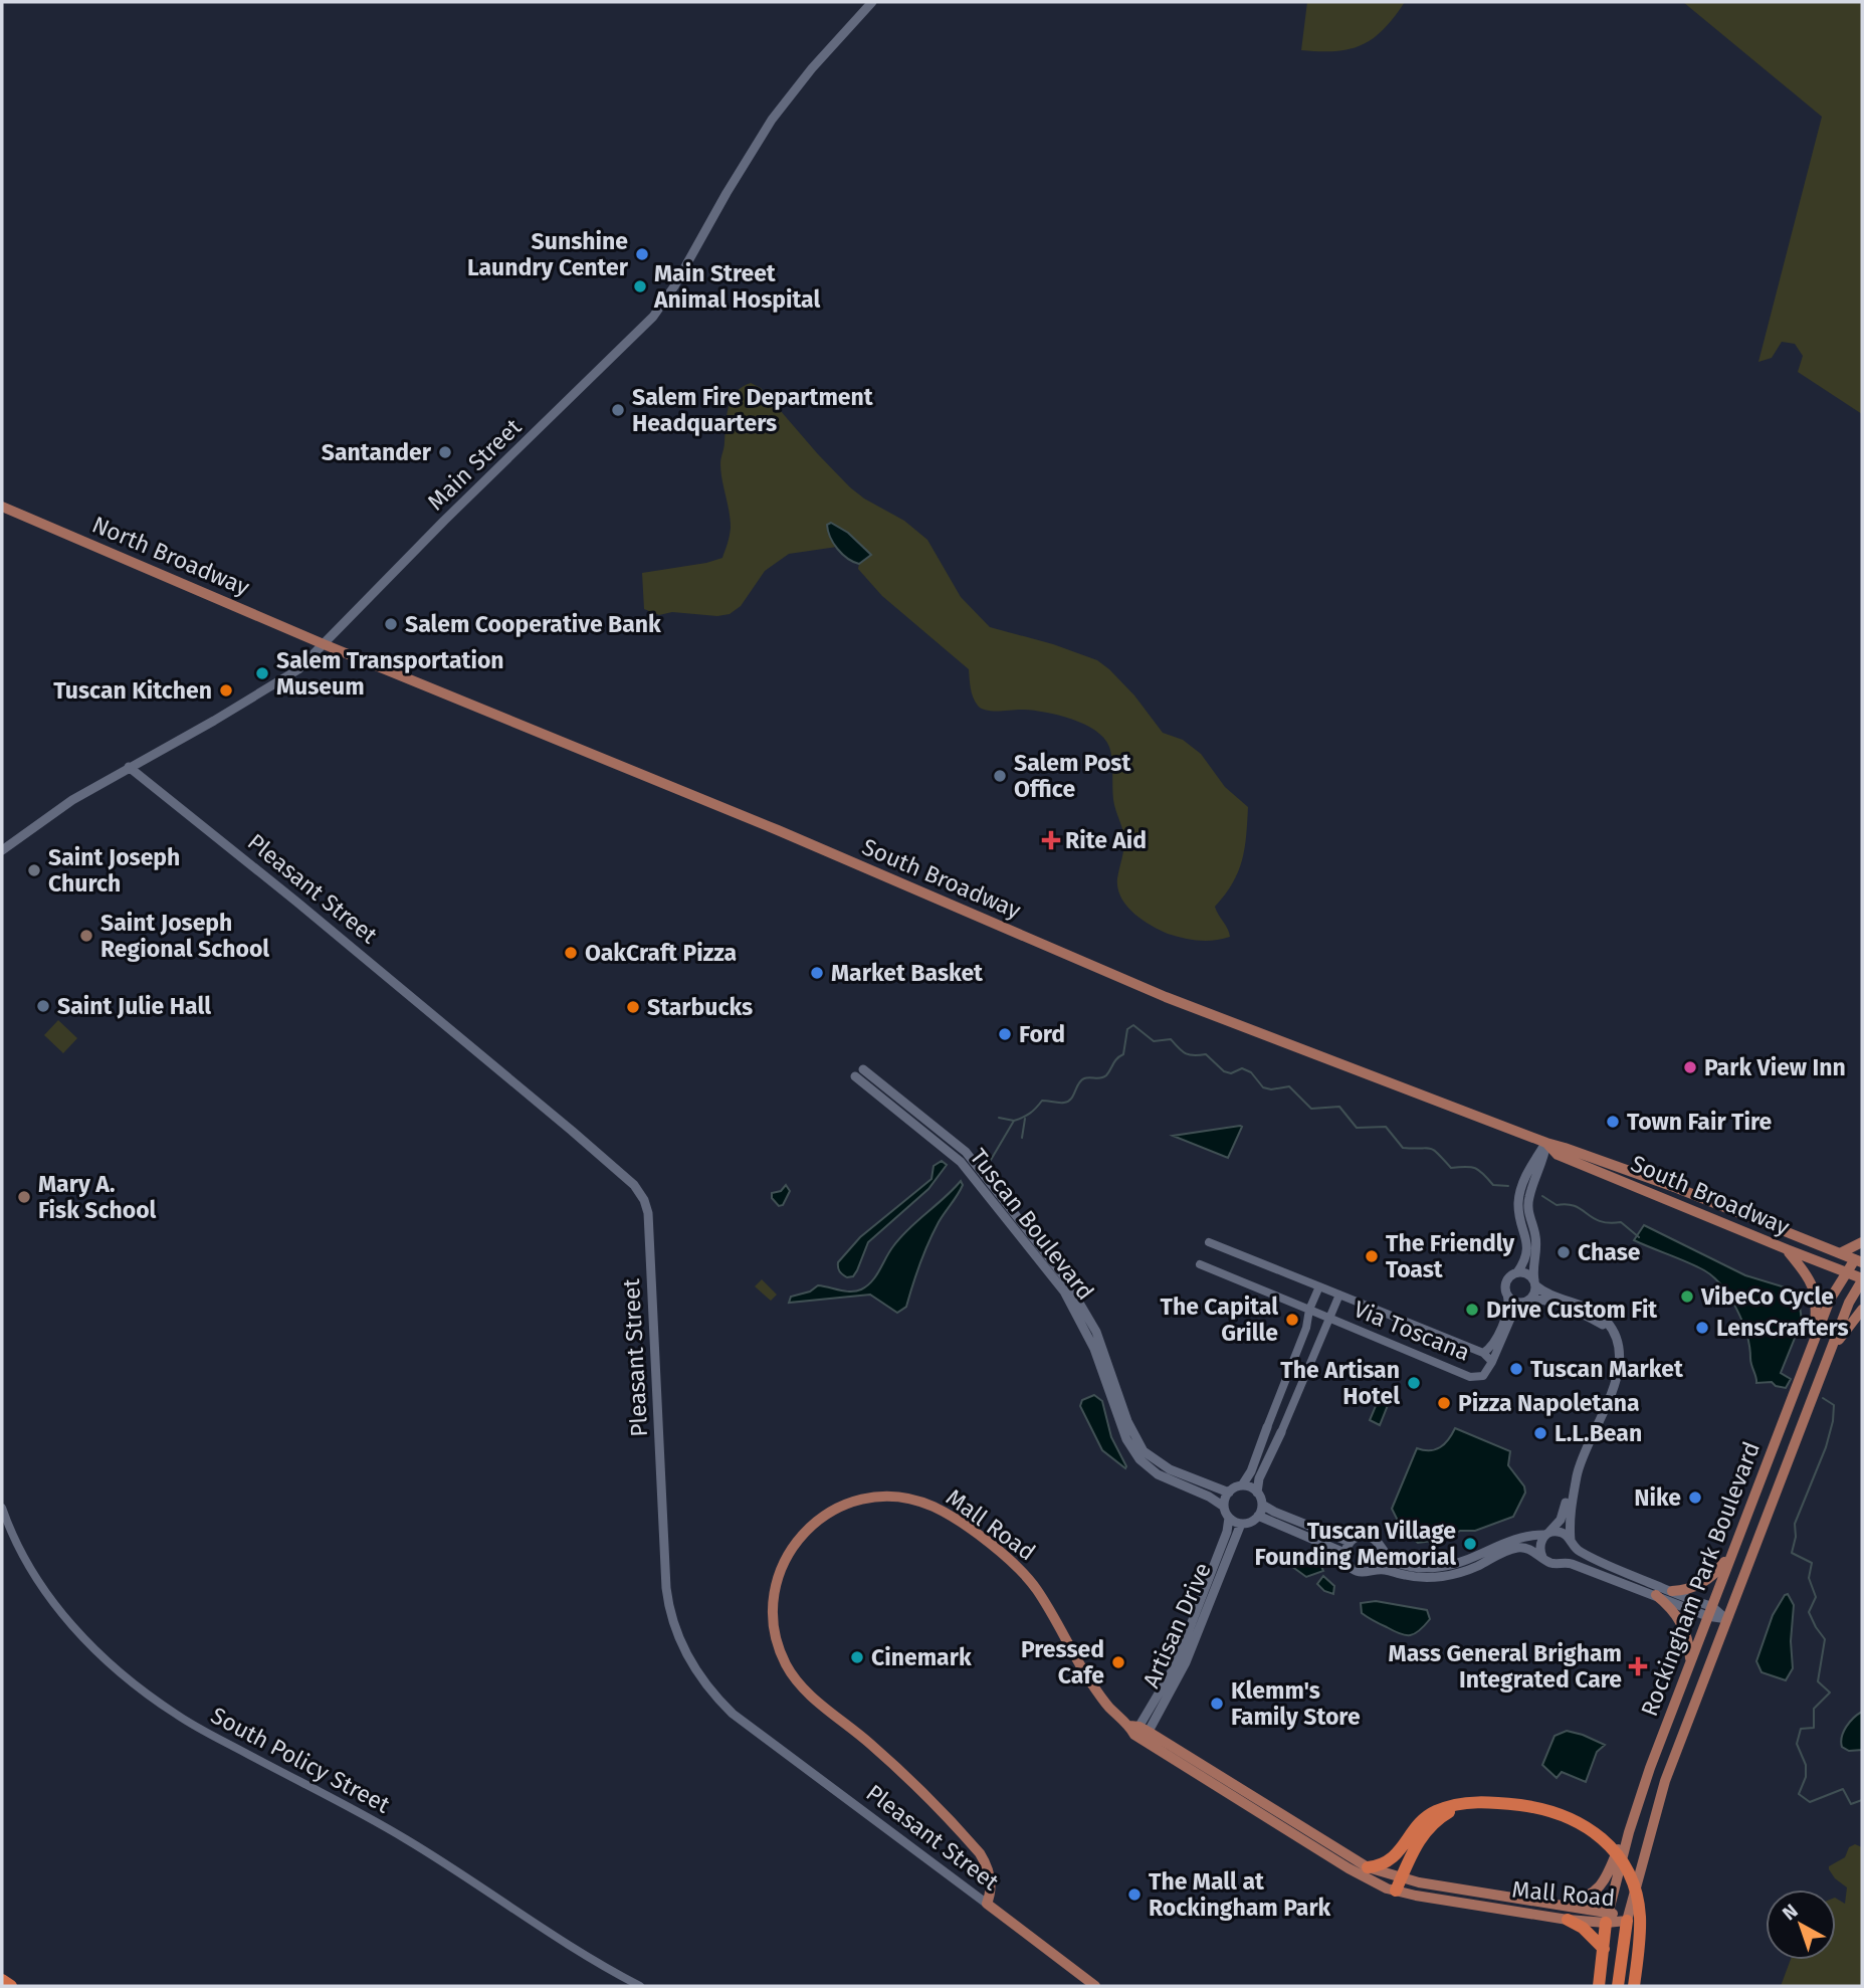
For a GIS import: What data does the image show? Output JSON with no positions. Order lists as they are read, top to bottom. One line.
{"streets":{"main road":["Main Street","North Broadway","South Broadway","Pleasant Street","Tuscan Boulevard","Mall Road","Rockingham Park Boulevard","Artisan Drive"],"street":["Via Toscana","South Policy Street"]},"crossings":[["Main Street","North Broadway"],["Main Street","South Broadway"],["Main Street","Pleasant Street"],["North Broadway","South Broadway"],["South Broadway","Rockingham Park Boulevard"],["Pleasant Street","Mall Road"],["Tuscan Boulevard","Artisan Drive"],["Mall Road","Rockingham Park Boulevard"],["Mall Road","Artisan Drive"]],"places":{"other":["Sunshine Laundry Center","Main Street Animal Hospital","Salem Fire Department Headquarters","Santander","Salem Cooperative Bank","Salem Transportation Museum","Tuscan Kitchen","Salem Post Office","Saint Joseph Church","Saint Joseph Regional School","OakCraft Pizza","Market Basket","Saint Julie Hall","Starbucks","Ford","Park View Inn","Town Fair Tire","Mary A. Fisk School","Chase","The Friendly Toast","VibeCo Cycle","Drive Custom Fit","The Capital Grille","LensCrafters","Tuscan Market","The Artisan Hotel","Pizza Napoletana","L.L.Bean","Nike","Tuscan Village Founding Memorial","Cinemark","Pressed Cafe","Klemm's Family Store","The Mall at Rockingham Park"],"health":["Rite Aid","Mass General Brigham Integrated Care"]},"north":"top left"}
